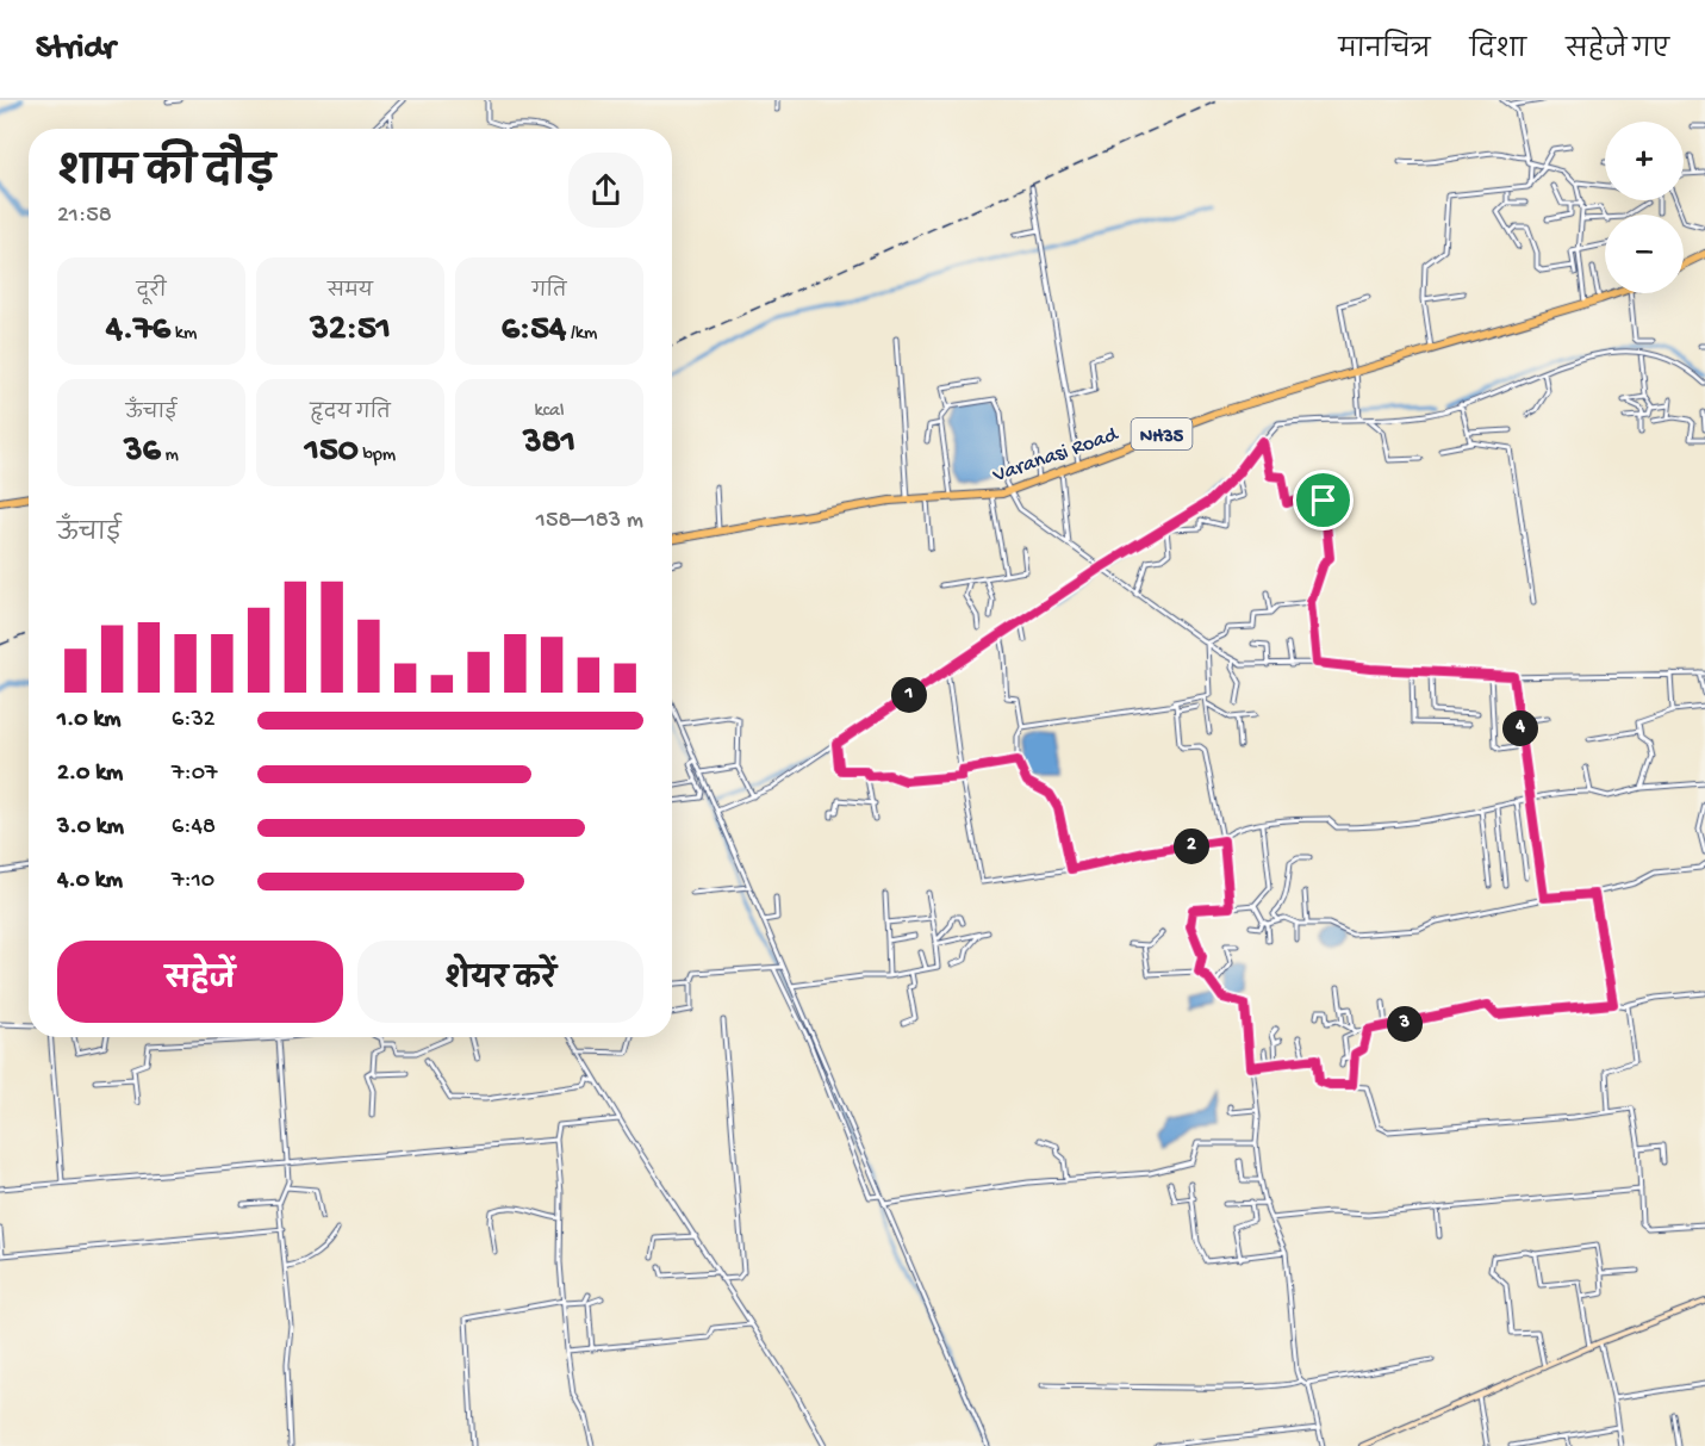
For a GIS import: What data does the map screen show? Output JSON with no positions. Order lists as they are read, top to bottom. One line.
{"streets":{"highway":["NH35","Varanasi Road"]},"page":{"header":"Stridr","nav":["मानचित्र","दिशा","सहेजे गए"],"map_buttons":["+","−"],"heading":["शाम की दौड़","21:58"],"stats":[["दूरी","4.76 km"],["समय","32:51"],["गति","6:54 /km"],["ऊँचाई","36 m"],["हृदय गति","150 bpm"],["kcal","381"]],"chart":["ऊँचाई","158–183 m"],"pins":["1","4","2","3"],"list":[{"name":"1.0 km","note":"6:32"},{"name":"2.0 km","note":"7:07"},{"name":"3.0 km","note":"6:48"},{"name":"4.0 km","note":"7:10"}],"buttons":["सहेजें","शेयर करें"]}}
